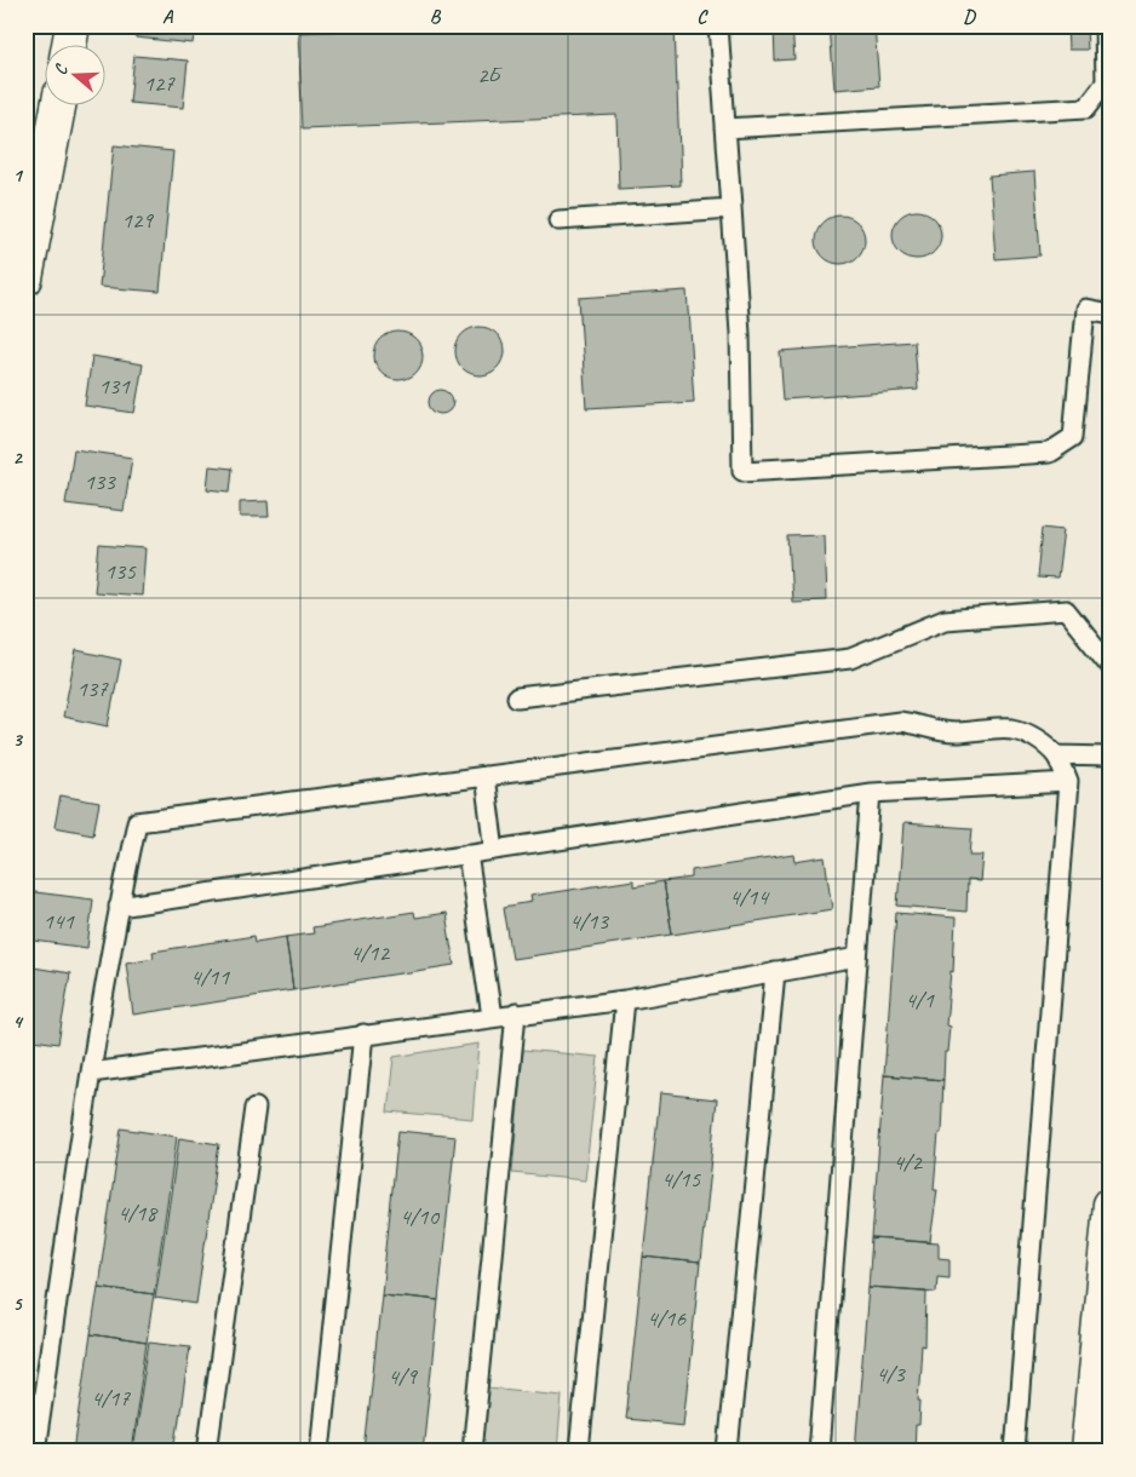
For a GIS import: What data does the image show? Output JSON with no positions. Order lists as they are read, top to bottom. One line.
{"house_numbers":["2Б","127","129","131","133","135","137","4/14","141","4/13","4/12","4/11","4/1","4/2","4/15","4/18","4/10","4/16","4/3","4/9","4/17"],"north":"left","grid":{"columns":["A","B","C","D"],"rows":["1","2","3","4","5"]}}
